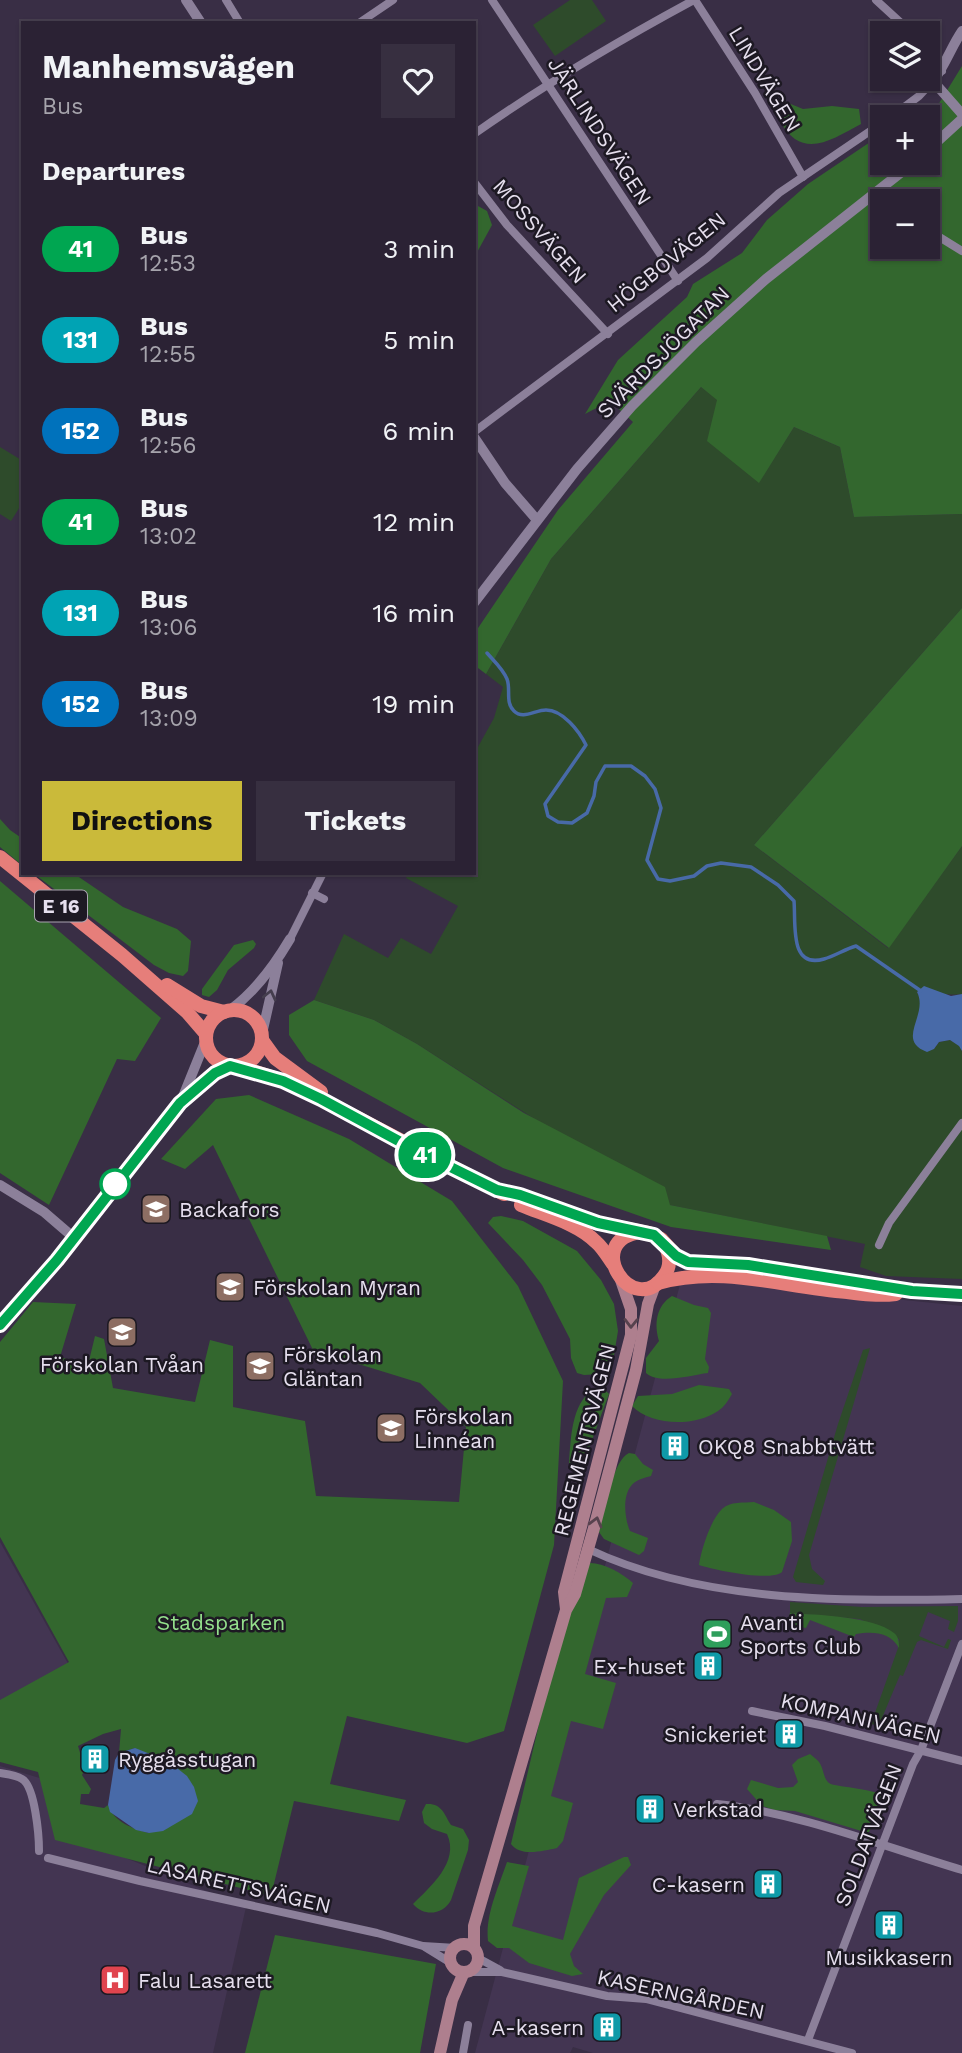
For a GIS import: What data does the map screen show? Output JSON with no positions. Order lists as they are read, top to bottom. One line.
{"streets":{"highway":["E 16"],"main road":["REGEMENTSVÄGEN"],"street":["LINDVÄGEN","JÄRLINDSVÄGEN","MOSSVÄGEN","HÖGBOVÄGEN","SVÄRDSJÖGATAN","KOMPANIVÄGEN","SOLDATVÄGEN","LASARETTSVÄGEN","KASERNGÅRDEN"]},"crossings":[["LINDVÄGEN","HÖGBOVÄGEN"],["JÄRLINDSVÄGEN","HÖGBOVÄGEN"],["MOSSVÄGEN","HÖGBOVÄGEN"],["E 16","REGEMENTSVÄGEN"],["REGEMENTSVÄGEN","LASARETTSVÄGEN"],["REGEMENTSVÄGEN","KASERNGÅRDEN"],["KOMPANIVÄGEN","SOLDATVÄGEN"],["SOLDATVÄGEN","KASERNGÅRDEN"],["LASARETTSVÄGEN","KASERNGÅRDEN"]],"parks":["Stadsparken"],"places":{"school or university":["Backafors","Förskolan Myran","Förskolan Tvåan","Förskolan Gläntan","Förskolan Linnéan"],"building":["OKQ8 Snabbtvätt","Ex-huset","Snickeriet","Ryggåsstugan","Verkstad","C-kasern","Musikkasern","A-kasern"],"sports":["Avanti Sports Club"],"hospital":["Falu Lasarett"]},"lines":["bus line 41"],"page":{"on_map":"41","map_buttons":["+","−"],"heading":[["Manhemsvägen","Bus"],"Departures"],"list":[{"mark":"41","name":"Bus","note":"12:53","value":"3 min"},{"mark":"131","name":"Bus","note":"12:55","value":"5 min"},{"mark":"152","name":"Bus","note":"12:56","value":"6 min"},{"mark":"41","name":"Bus","note":"13:02","value":"12 min"},{"mark":"131","name":"Bus","note":"13:06","value":"16 min"},{"mark":"152","name":"Bus","note":"13:09","value":"19 min"}],"buttons":["Directions","Tickets"]}}
